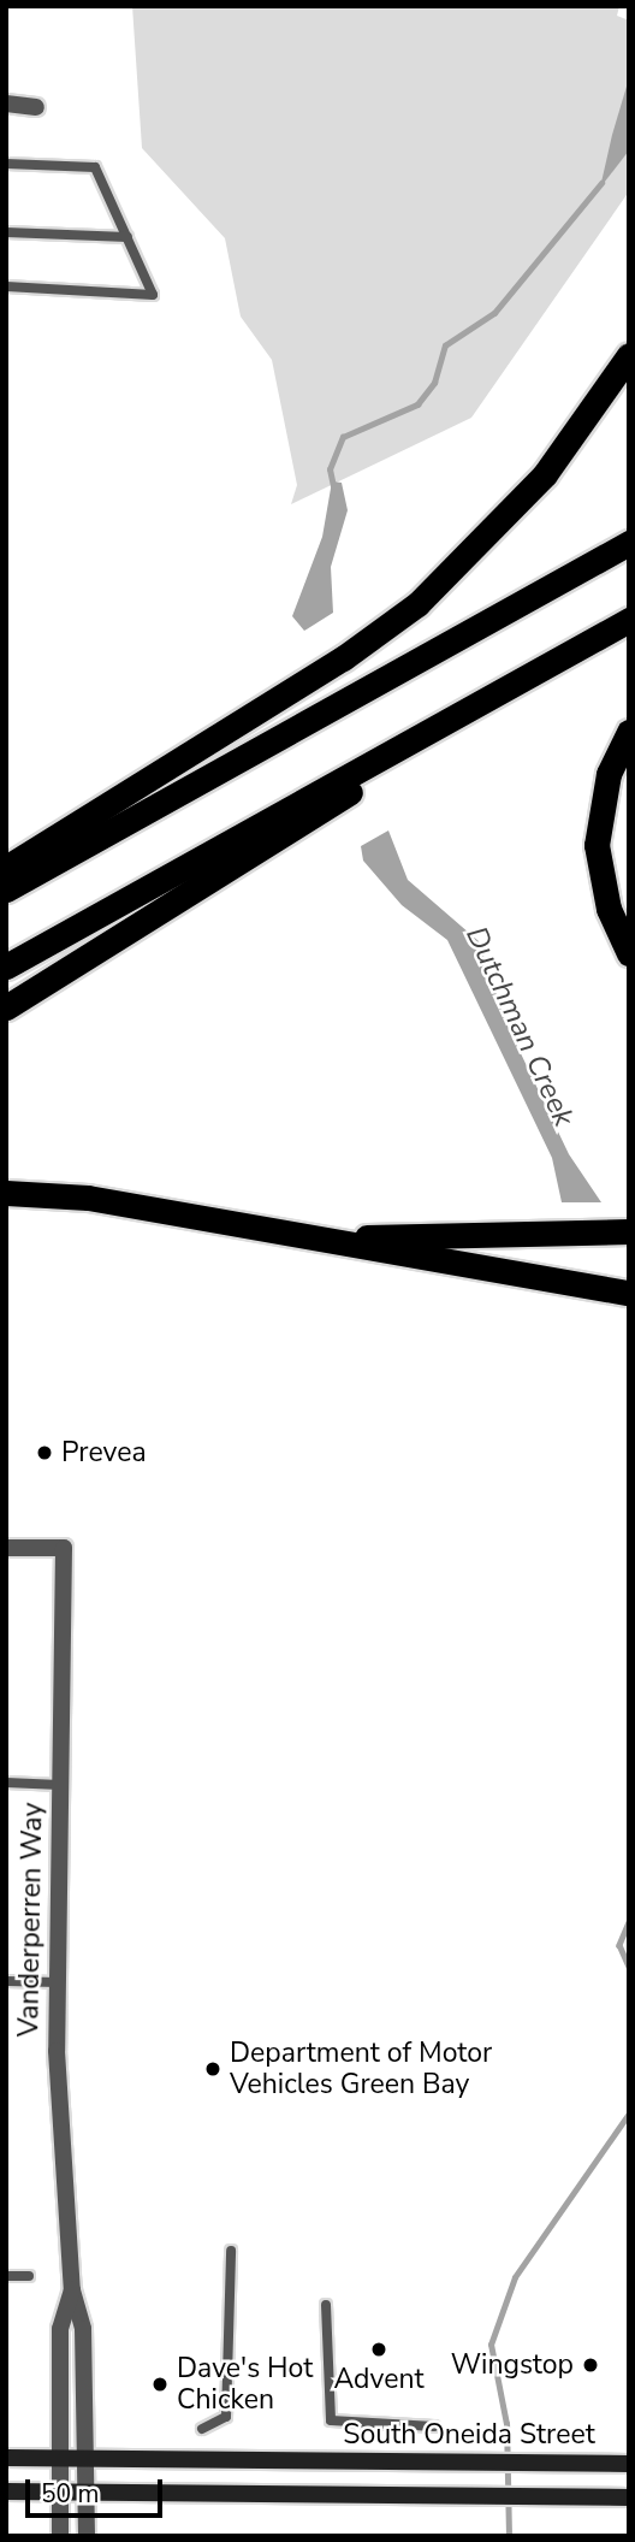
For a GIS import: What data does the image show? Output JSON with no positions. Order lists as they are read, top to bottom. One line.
{"streets":{"street":["Vanderperren Way","South Oneida Street"]},"crossings":[["Vanderperren Way","South Oneida Street"]],"water":["Dutchman Creek"],"places":["Prevea","Department of Motor Vehicles Green Bay","Advent","Wingstop","Dave's Hot Chicken"],"scale_bar":"50 m"}
